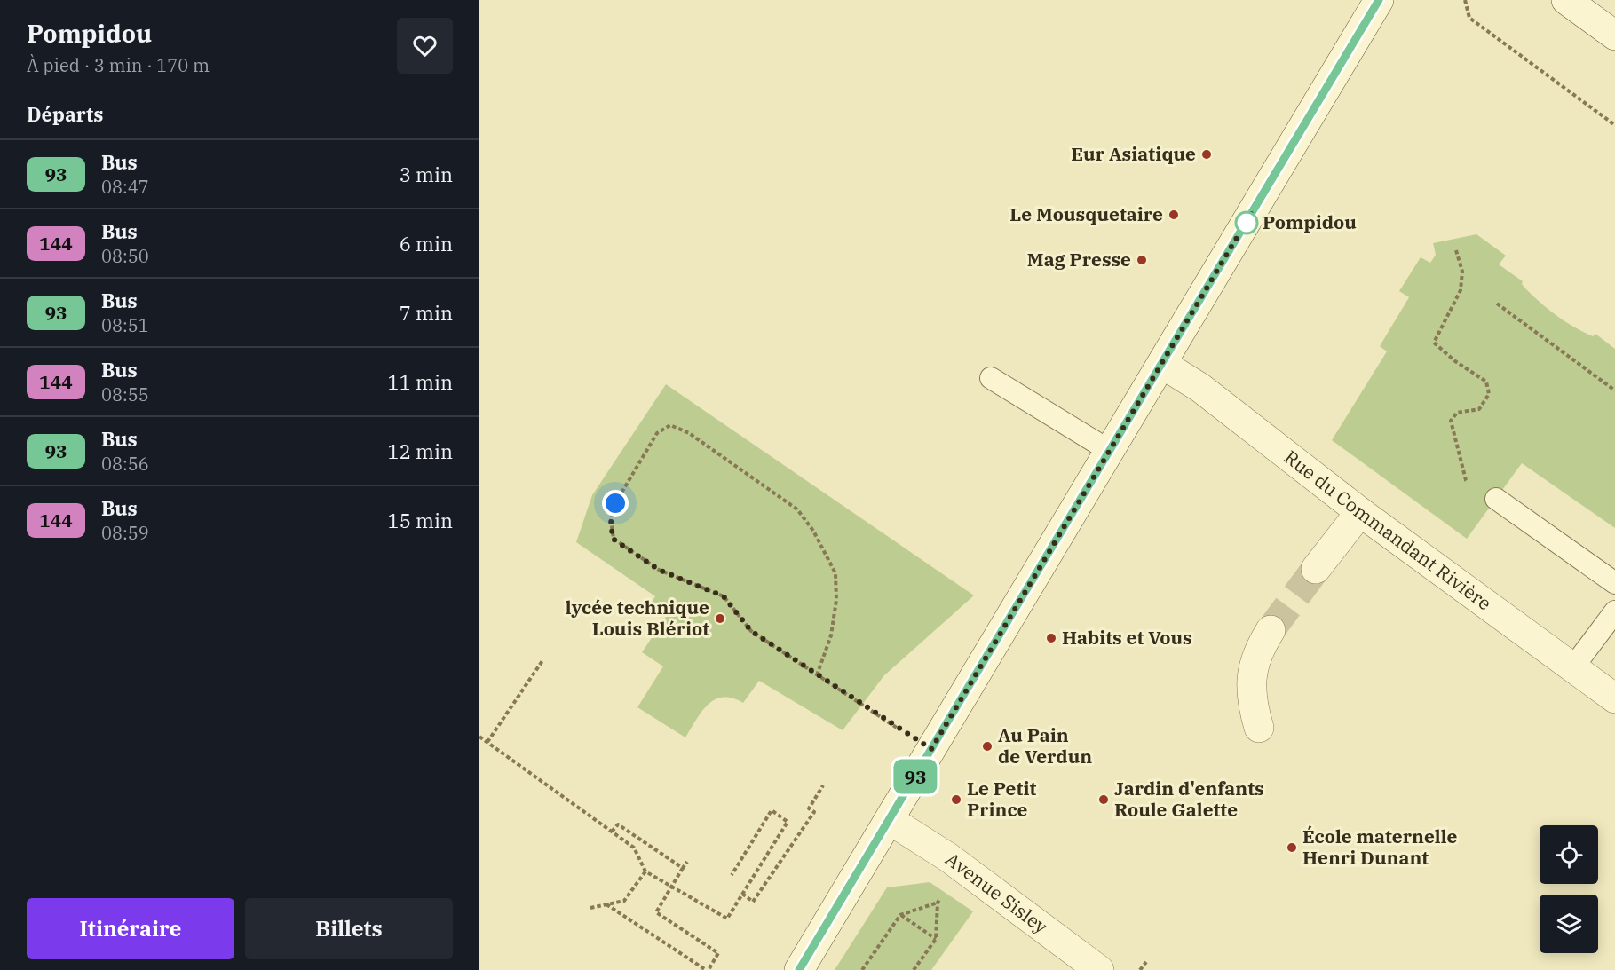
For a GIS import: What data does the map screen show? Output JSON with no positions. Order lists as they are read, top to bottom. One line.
{"streets":{"street":["Rue du Commandant Rivière","Avenue Sisley"]},"places":["Eur Asiatique","Le Mousquetaire","Pompidou","Mag Presse","lycée technique Louis Blériot","Habits et Vous","Au Pain de Verdun","Le Petit Prince","Jardin d'enfants Roule Galette","École maternelle Henri Dunant"],"lines":["bus line 93"],"page":{"heading":[["Pompidou","À pied · 3 min · 170 m"],"Départs"],"on_map":"93","list":[{"mark":"93","name":"Bus","note":"08:47","value":"3 min"},{"mark":"144","name":"Bus","note":"08:50","value":"6 min"},{"mark":"93","name":"Bus","note":"08:51","value":"7 min"},{"mark":"144","name":"Bus","note":"08:55","value":"11 min"},{"mark":"93","name":"Bus","note":"08:56","value":"12 min"},{"mark":"144","name":"Bus","note":"08:59","value":"15 min"}],"buttons":["Itinéraire","Billets"]}}
